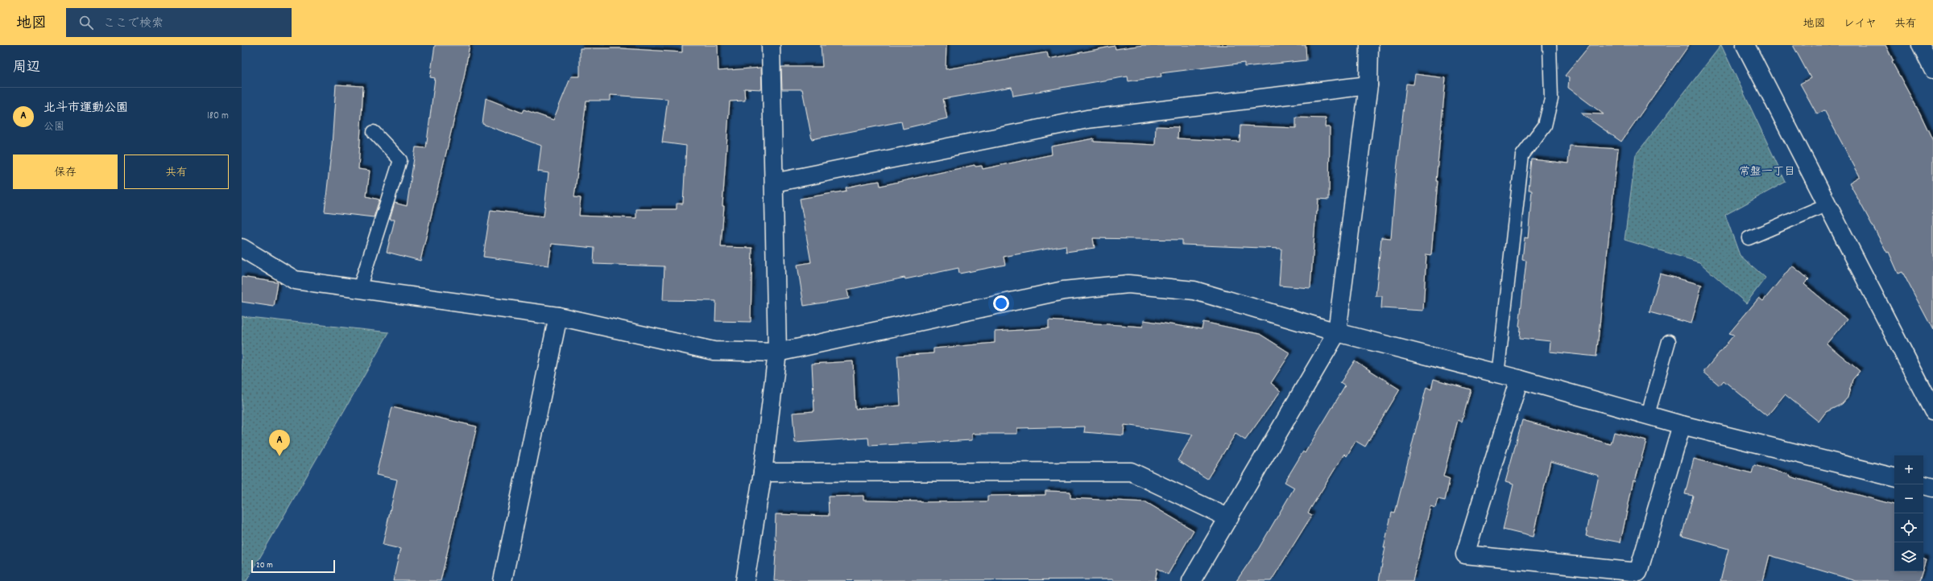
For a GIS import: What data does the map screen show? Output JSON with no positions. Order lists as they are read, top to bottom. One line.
{"districts":["常盤一丁目"],"scale_bar":"20 m","page":{"header":"地図","search":"ここで検索","nav":["地図","レイヤ","共有"],"heading":"周辺","list":[{"mark":"A","name":"北斗市運動公園","note":"公園","value":"180 m"}],"buttons":["保存","共有"],"pins":"A","map_buttons":["+","−"],"scale":"20 m"}}
